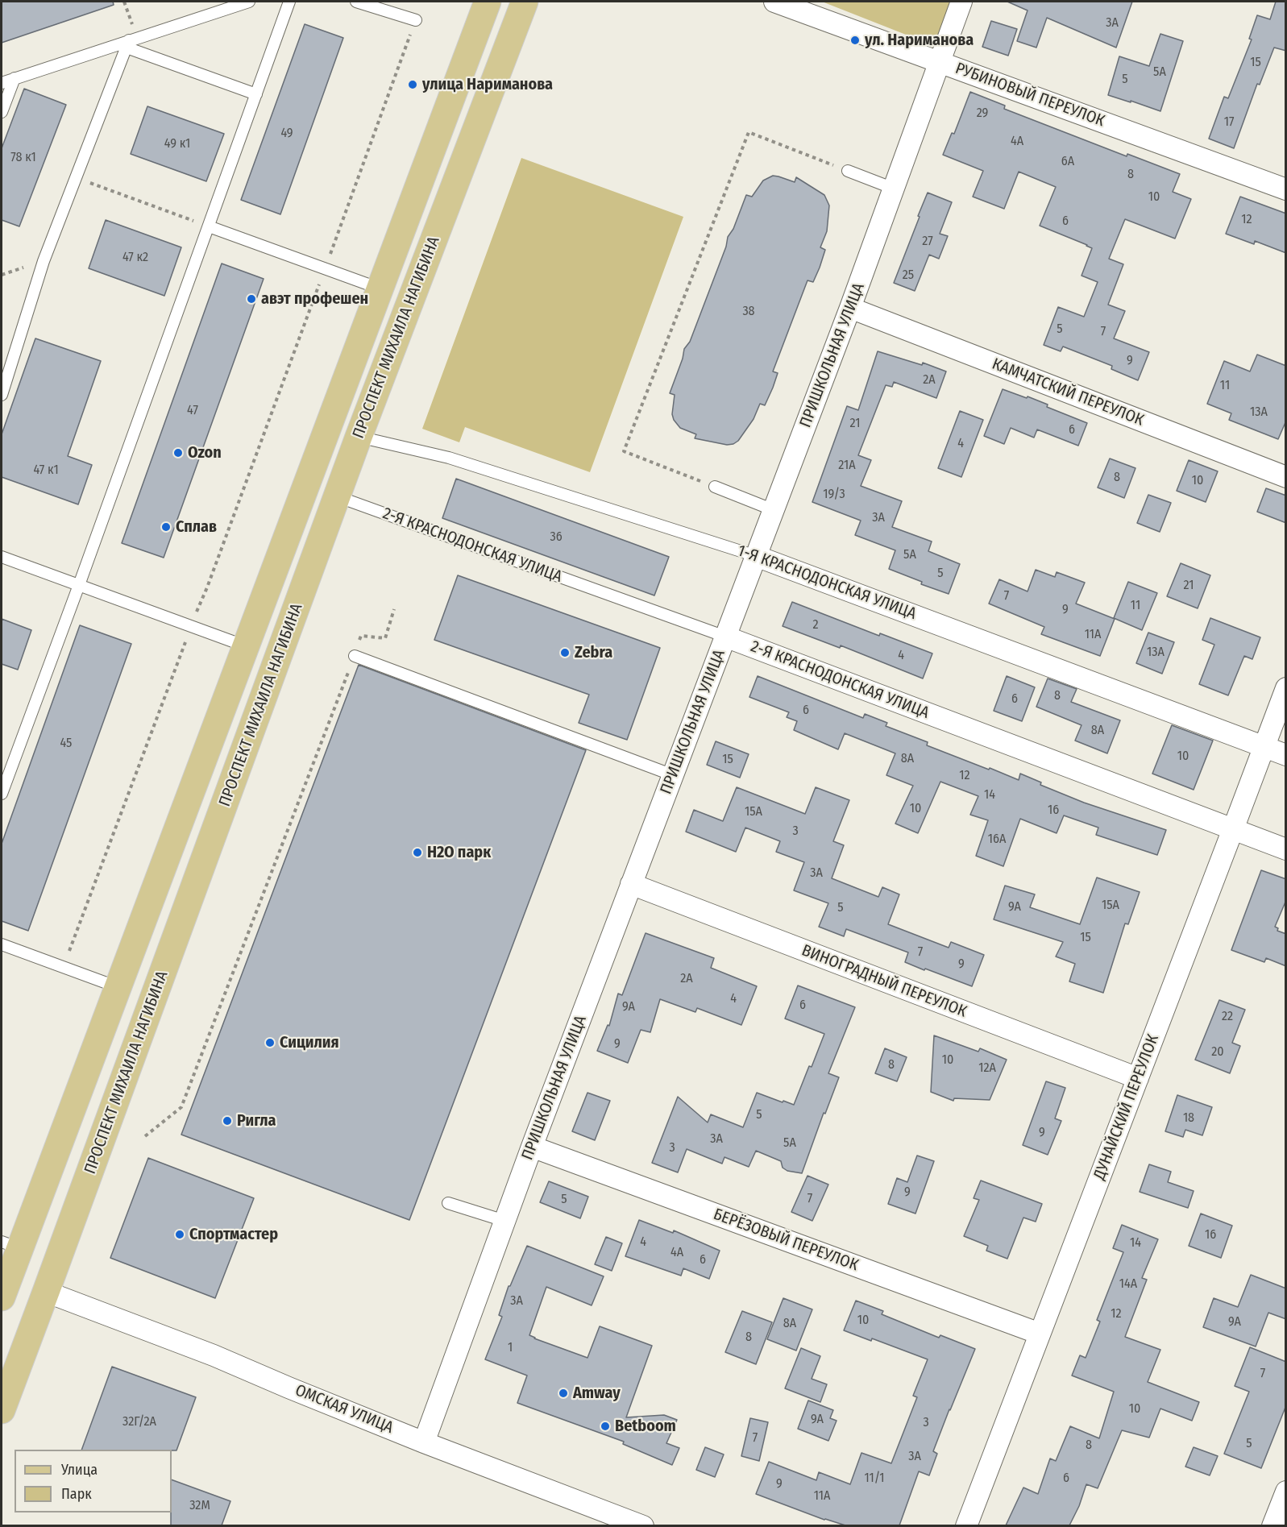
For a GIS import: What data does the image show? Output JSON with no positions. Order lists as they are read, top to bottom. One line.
{"streets":{"main road":["ПРОСПЕКТ МИХАИЛА НАГИБИНА"],"street":["РУБИНОВЫЙ ПЕРЕУЛОК","ПРИШКОЛЬНАЯ УЛИЦА","КАМЧАТСКИЙ ПЕРЕУЛОК","2-Я КРАСНОДОНСКАЯ УЛИЦА","1-Я КРАСНОДОНСКАЯ УЛИЦА","ВИНОГРАДНЫЙ ПЕРЕУЛОК","ДУНАЙСКИЙ ПЕРЕУЛОК","БЕРЁЗОВЫЙ ПЕРЕУЛОК","ОМСКАЯ УЛИЦА"]},"crossings":[["РУБИНОВЫЙ ПЕРЕУЛОК","ПРИШКОЛЬНАЯ УЛИЦА"],["ПРОСПЕКТ МИХАИЛА НАГИБИНА","2-Я КРАСНОДОНСКАЯ УЛИЦА"],["ПРОСПЕКТ МИХАИЛА НАГИБИНА","1-Я КРАСНОДОНСКАЯ УЛИЦА"],["ПРОСПЕКТ МИХАИЛА НАГИБИНА","ОМСКАЯ УЛИЦА"],["ПРИШКОЛЬНАЯ УЛИЦА","КАМЧАТСКИЙ ПЕРЕУЛОК"],["ПРИШКОЛЬНАЯ УЛИЦА","2-Я КРАСНОДОНСКАЯ УЛИЦА"],["ПРИШКОЛЬНАЯ УЛИЦА","1-Я КРАСНОДОНСКАЯ УЛИЦА"],["ПРИШКОЛЬНАЯ УЛИЦА","ВИНОГРАДНЫЙ ПЕРЕУЛОК"],["ПРИШКОЛЬНАЯ УЛИЦА","БЕРЁЗОВЫЙ ПЕРЕУЛОК"],["ПРИШКОЛЬНАЯ УЛИЦА","ОМСКАЯ УЛИЦА"],["2-Я КРАСНОДОНСКАЯ УЛИЦА","ДУНАЙСКИЙ ПЕРЕУЛОК"],["1-Я КРАСНОДОНСКАЯ УЛИЦА","ДУНАЙСКИЙ ПЕРЕУЛОК"],["ВИНОГРАДНЫЙ ПЕРЕУЛОК","ДУНАЙСКИЙ ПЕРЕУЛОК"],["ДУНАЙСКИЙ ПЕРЕУЛОК","БЕРЁЗОВЫЙ ПЕРЕУЛОК"]],"places":["ул. Нариманова","улица Нариманова","авэт профешен","Ozon","Сплав","Zebra","H2O парк","Сицилия","Ригла","Спортмастер","Amway","Betboom"],"house_numbers":["3А","15","5А","5","29","17","49","4А","49 к1","78 к1","6А","8","10","12","6","27","47 к2","25","38","5","7","9","2А","11","47","13А","21","6","4","21А","47 к1","8","10","19/3","3А","36","5А","5","21","7","11","9","2","11А","13А","4","8","6","6","8А","45","10","8А","15","12","14","10","16","15А","3","16А","3А","15А","9А","5","15","7","9","2А","4","6","9А","22","9","20","10","8","12А","5","18","9","3А","5А","3","9","7","5","16","4","14","4А","6","14А","3А","12","10","9А","8А","8","1","7","10","9А","32Г/2А","3","7","5","8","3А","11/1","6","9","11А","32М"],"legend":["Улица","Парк"]}
